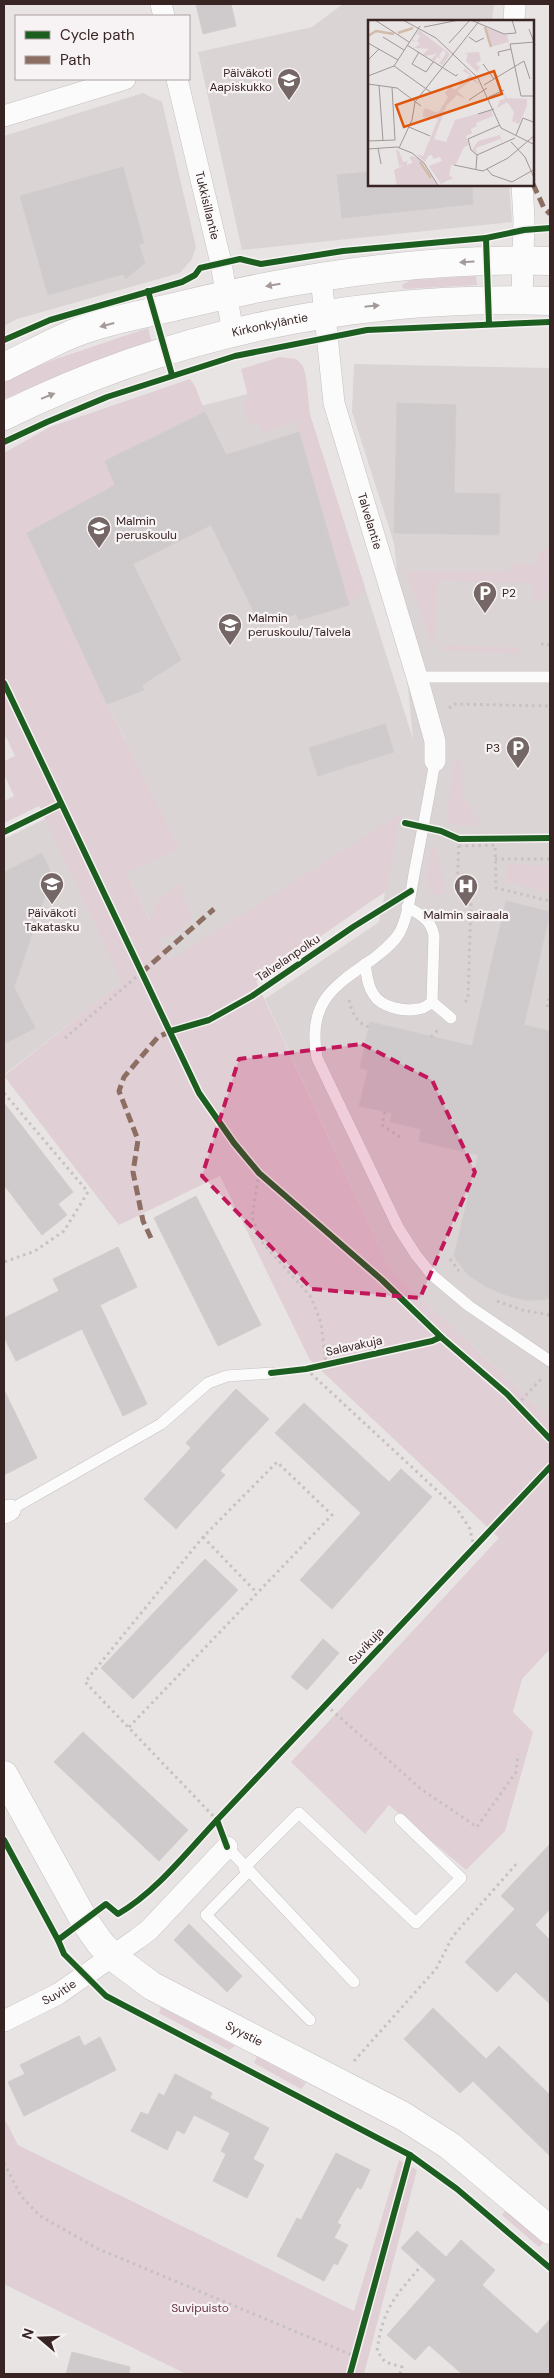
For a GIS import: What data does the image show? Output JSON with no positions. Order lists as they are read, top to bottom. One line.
{"streets":{"main road":["Kirkonkyläntie","Syystie"],"street":["Tukkisillantie","Talvelantie","Suvitie"],"cycle path":["Talvelanpolku","Salavakuja","Suvikuja"]},"crossings":[["Tukkisillantie","Kirkonkyläntie"],["Kirkonkyläntie","Talvelantie"],["Suvitie","Syystie"]],"parks":["Suvipuisto"],"places":{"school or university":["Päiväkoti Aapiskukko","Malmin peruskoulu","Malmin peruskoulu/Talvela","Päiväkoti Takatasku"],"parking":["P2","P3"],"hospital":["Malmin sairaala"]},"legend":["Cycle path","Path"],"north":"left"}
